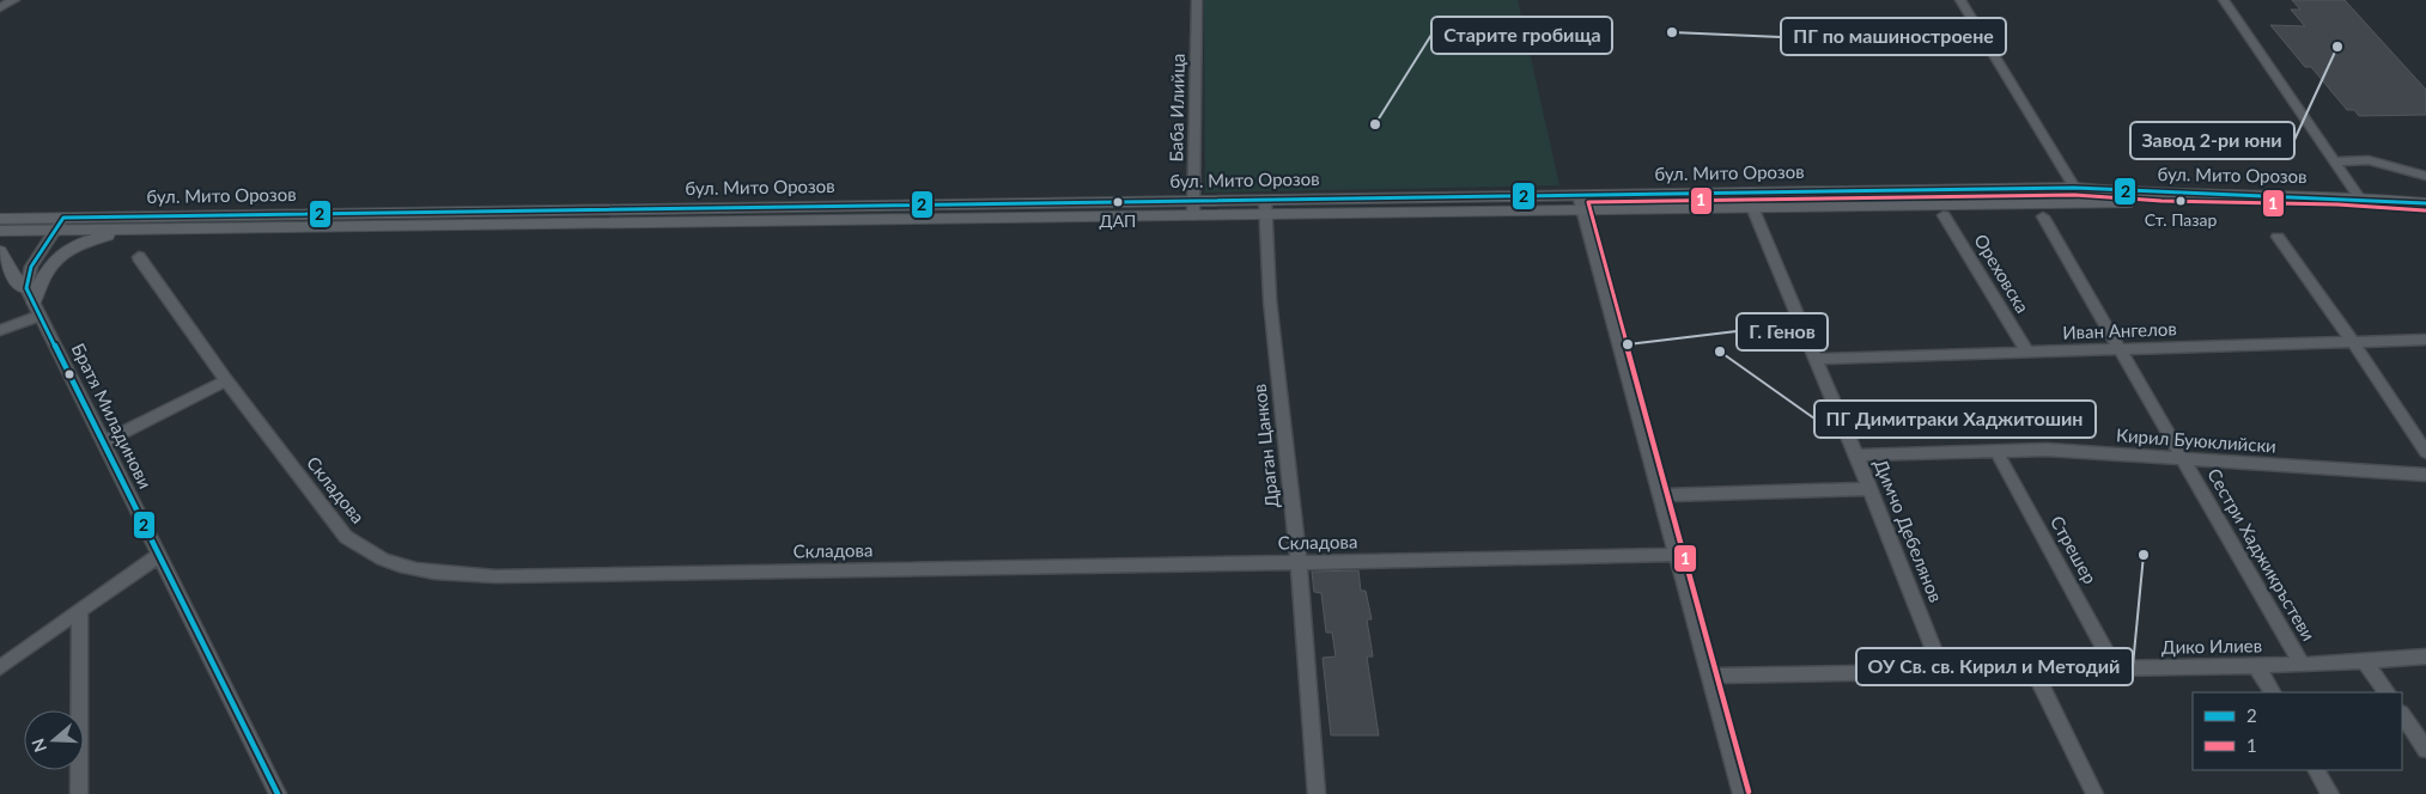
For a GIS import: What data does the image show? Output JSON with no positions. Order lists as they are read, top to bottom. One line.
{"streets":{"main road":["бул. Мито Орозов"],"street":["Баба Илийца","Ореховска","Иван Ангелов","Братя Миладинови","Кирил Буюклийски","Драган Цанков","Складова","Димчо Дебелянов","Стрешер","Сестри Хаджикръстеви","Дико Илиев"]},"crossings":[["Баба Илийца","бул. Мито Орозов"],["бул. Мито Орозов","Драган Цанков"],["бул. Мито Орозов","Димчо Дебелянов"],["Ореховска","Иван Ангелов"],["Иван Ангелов","Димчо Дебелянов"],["Иван Ангелов","Сестри Хаджикръстеви"],["Кирил Буюклийски","Димчо Дебелянов"],["Кирил Буюклийски","Стрешер"],["Кирил Буюклийски","Сестри Хаджикръстеви"],["Драган Цанков","Складова"],["Димчо Дебелянов","Дико Илиев"],["Стрешер","Дико Илиев"],["Сестри Хаджикръстеви","Дико Илиев"]],"places":["ПГ по машиностроене","Завод 2-ри юни","Старите гробища","Ст. Пазар","ДАП","Г. Генов","ПГ Димитраки Хаджитошин","ОУ Св. св. Кирил и Методий"],"lines":["transit line 2","transit line 1"],"legend":["2","1"],"north":"left"}
